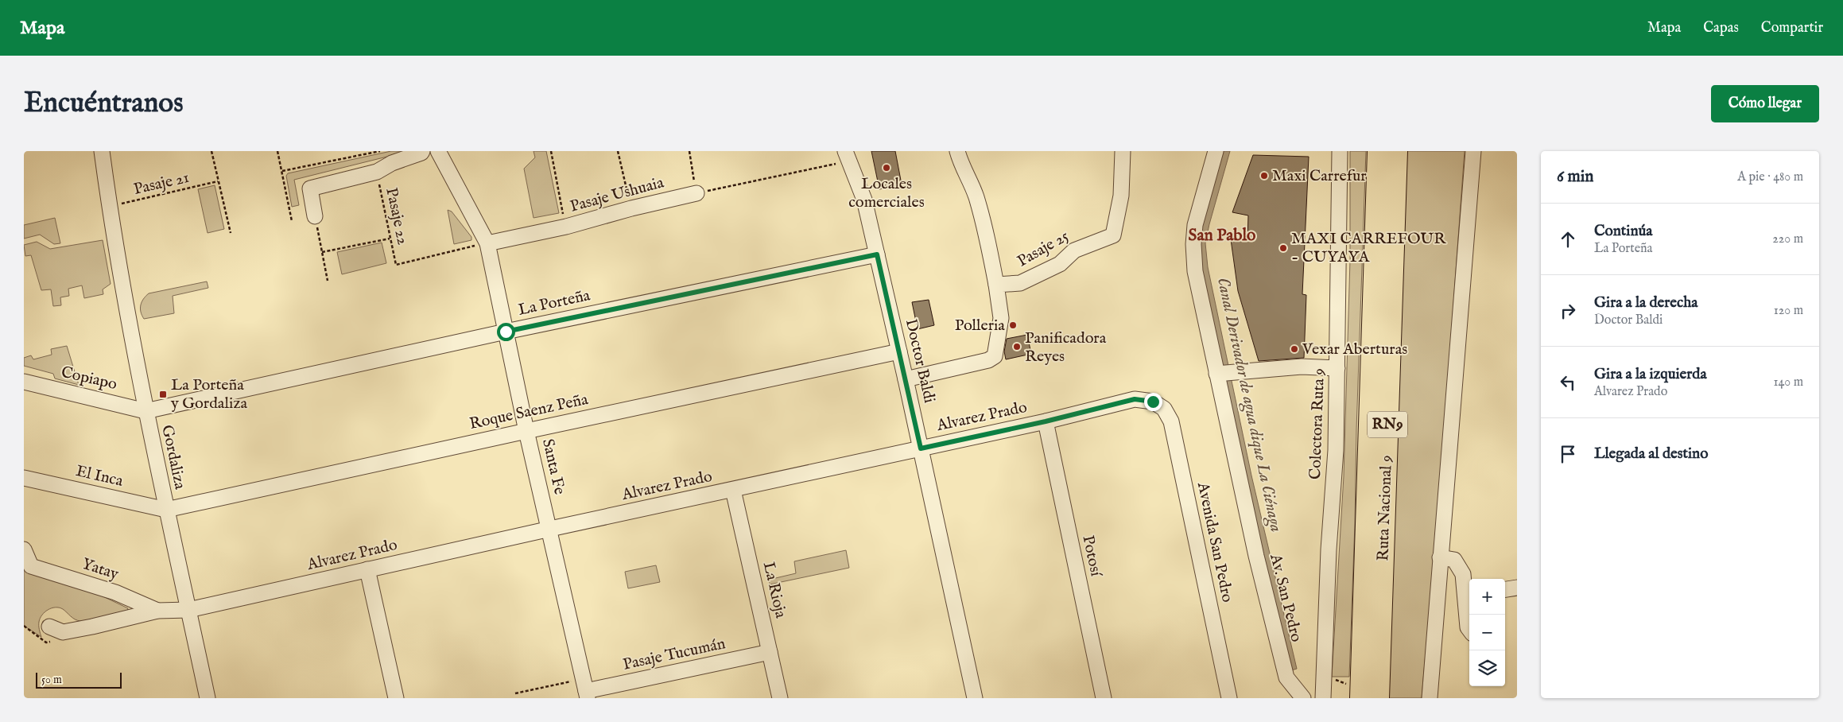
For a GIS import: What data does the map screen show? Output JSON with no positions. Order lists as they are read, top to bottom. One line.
{"streets":{"highway":["RN9","Ruta Nacional 9"],"street":["Pasaje Ushuaia","Pasaje 25","La Porteña","Doctor Baldi","Copiapo","Roque Saenz Peña","Alvarez Prado","Colectora Ruta 9","Gordaliza","Santa Fe","El Inca","Avenida San Pedro","Potosí","Yatay","La Rioja","Av. San Pedro","Pasaje Tucumán"],"path":["Pasaje 21","Pasaje 22"]},"crossings":[["Pasaje 21","Gordaliza"],["Pasaje Ushuaia","Pasaje 22"],["Pasaje Ushuaia","Santa Fe"],["Pasaje 22","Santa Fe"],["La Porteña","Doctor Baldi"],["La Porteña","Copiapo"],["La Porteña","Gordaliza"],["La Porteña","Santa Fe"],["Doctor Baldi","Roque Saenz Peña"],["Doctor Baldi","Alvarez Prado"],["Copiapo","Gordaliza"],["Roque Saenz Peña","Gordaliza"],["Roque Saenz Peña","Santa Fe"],["Roque Saenz Peña","El Inca"],["Alvarez Prado","Gordaliza"],["Alvarez Prado","Santa Fe"],["Alvarez Prado","Avenida San Pedro"],["Alvarez Prado","Potosí"],["Alvarez Prado","Yatay"],["Alvarez Prado","La Rioja"],["Gordaliza","El Inca"],["Santa Fe","Pasaje Tucumán"],["La Rioja","Pasaje Tucumán"]],"districts":["San Pablo"],"water":["Canal Derivador de agua dique La Ciénaga"],"places":{"other":["Locales comerciales","Maxi Carrefur","MAXI CARREFOUR - CUYAYA","Polleria","Panificadora Reyes","Vexar Aberturas"],"transit":["La Porteña y Gordaliza"]},"scale_bar":"50 m","page":{"header":"Mapa","nav":["Mapa","Capas","Compartir"],"buttons":"Cómo llegar","title":"Encuéntranos","heading":["6 min","A pie · 480 m"],"list":[["Continúa","La Porteña","220 m"],["Gira a la derecha","Doctor Baldi","120 m"],["Gira a la izquierda","Alvarez Prado","140 m"],"Llegada al destino"],"map_buttons":["+","−"],"scale":"50 m"}}
